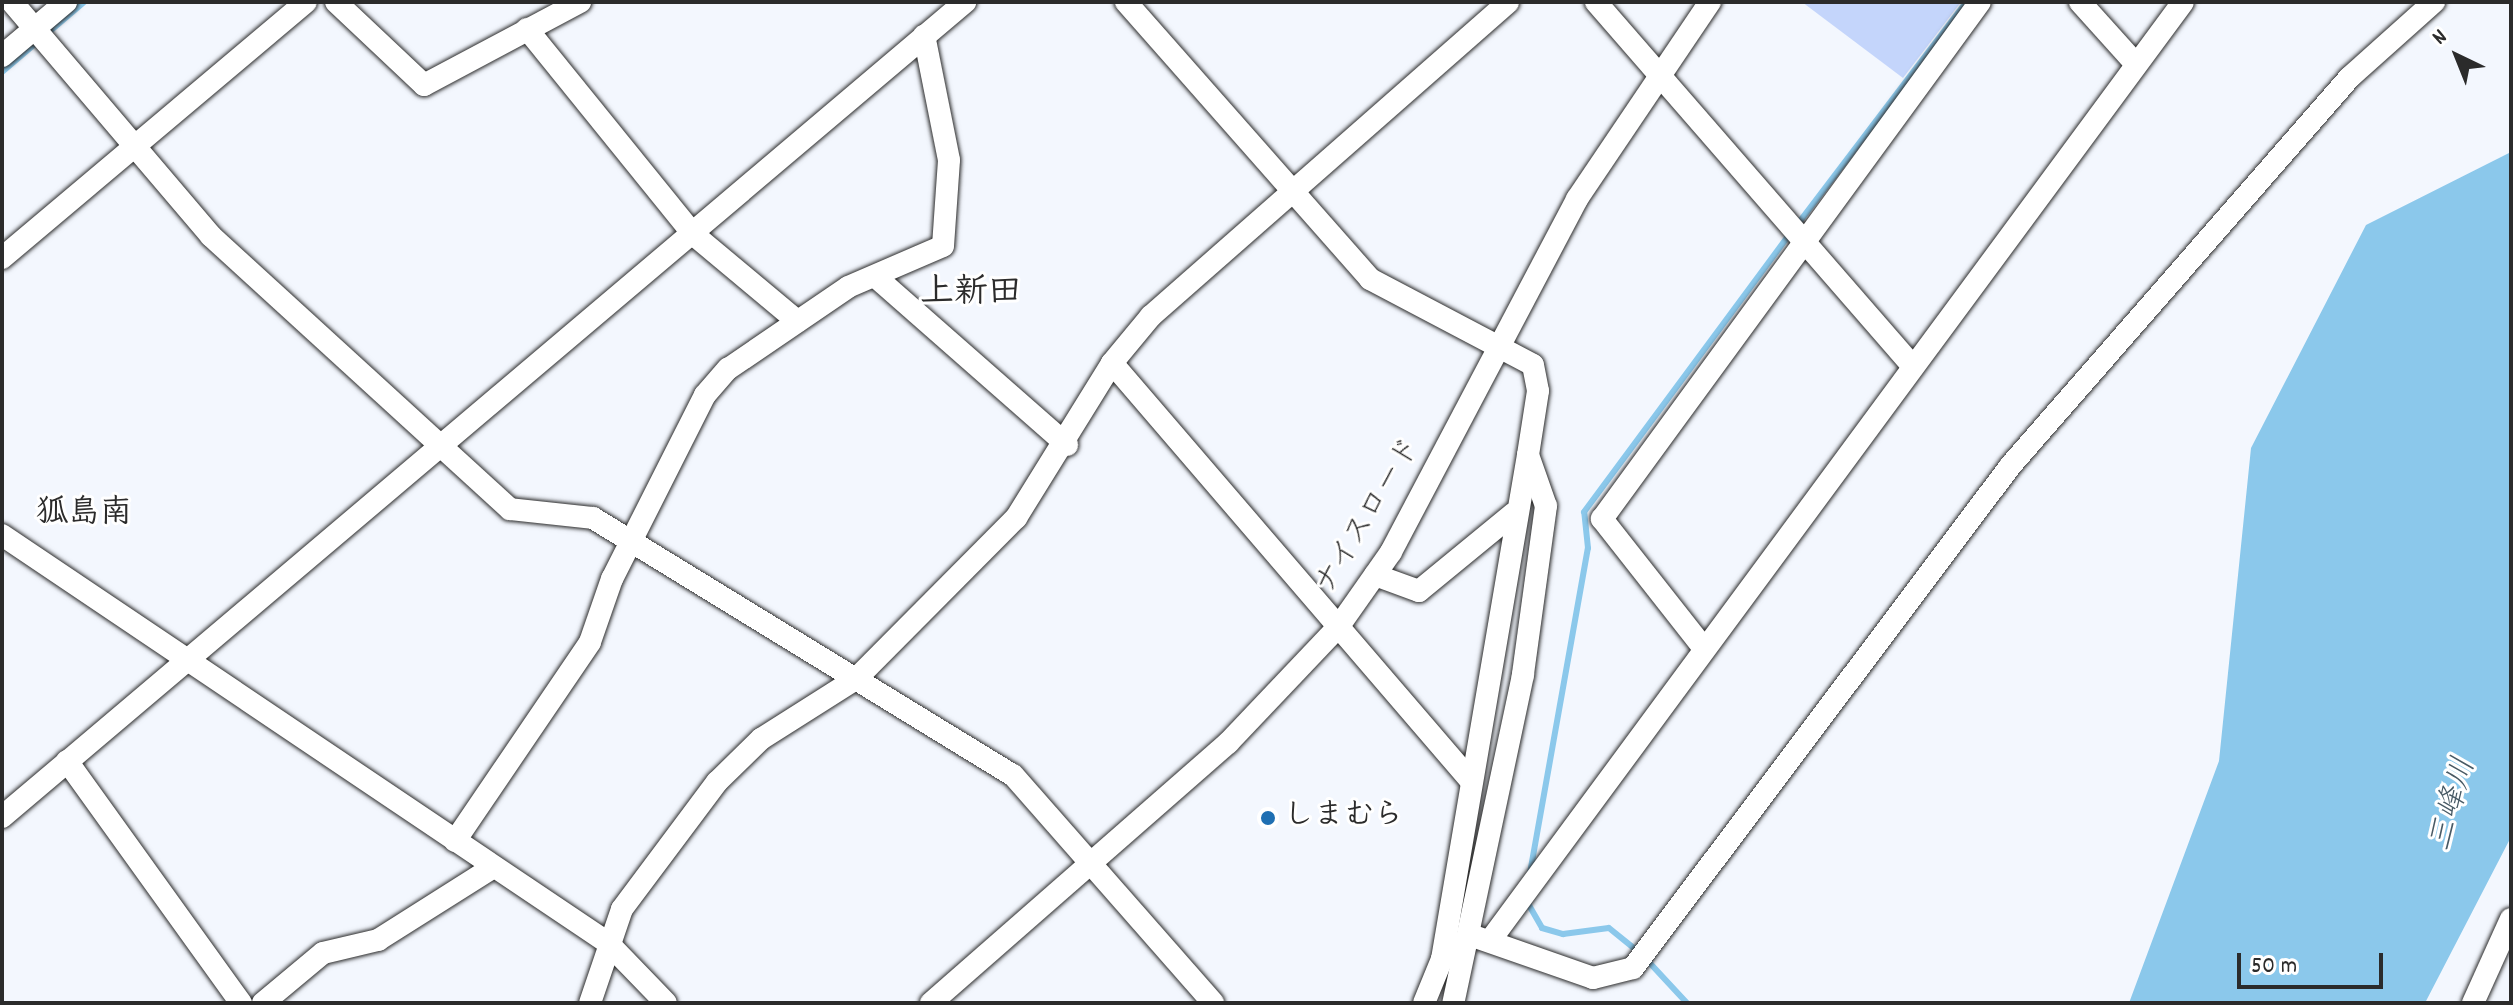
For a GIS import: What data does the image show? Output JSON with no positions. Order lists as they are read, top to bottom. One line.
{"streets":{"street":["ナイスロード"]},"districts":["上新田","狐島南"],"water":["三峰川"],"places":["しまむら"],"scale_bar":"50 m","north":"top left"}
